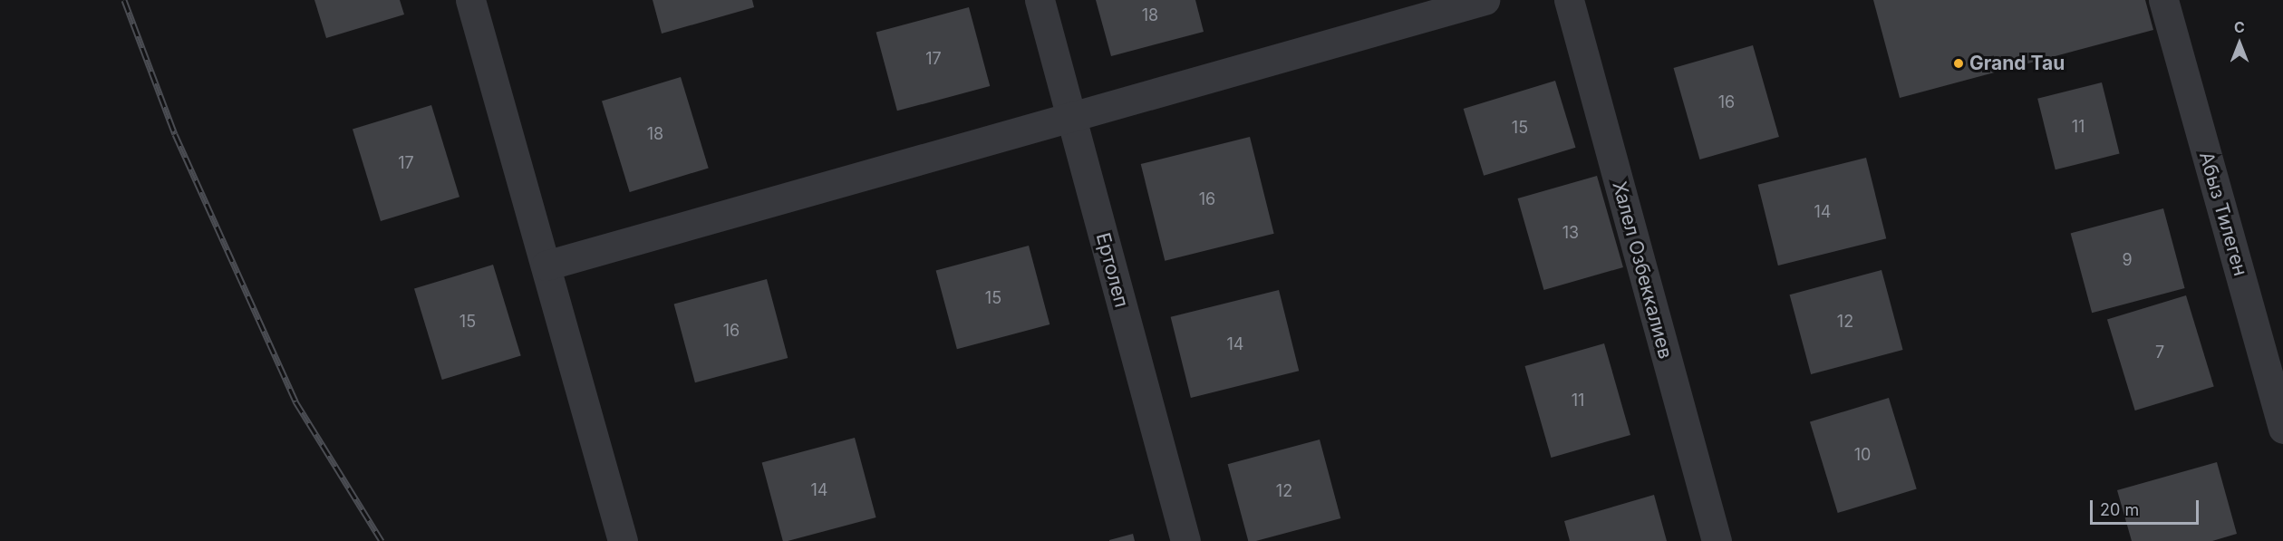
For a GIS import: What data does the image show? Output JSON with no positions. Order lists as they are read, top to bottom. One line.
{"streets":{"street":["Абыз Тилеген","Ертолеп","Халел Озбеккалиев"]},"places":["Grand Tau"],"house_numbers":["18","17","16","11","15","18","17","16","14","13","9","15","15","12","16","14","7","11","10","14","12"],"scale_bar":"20 m","north":"top"}
